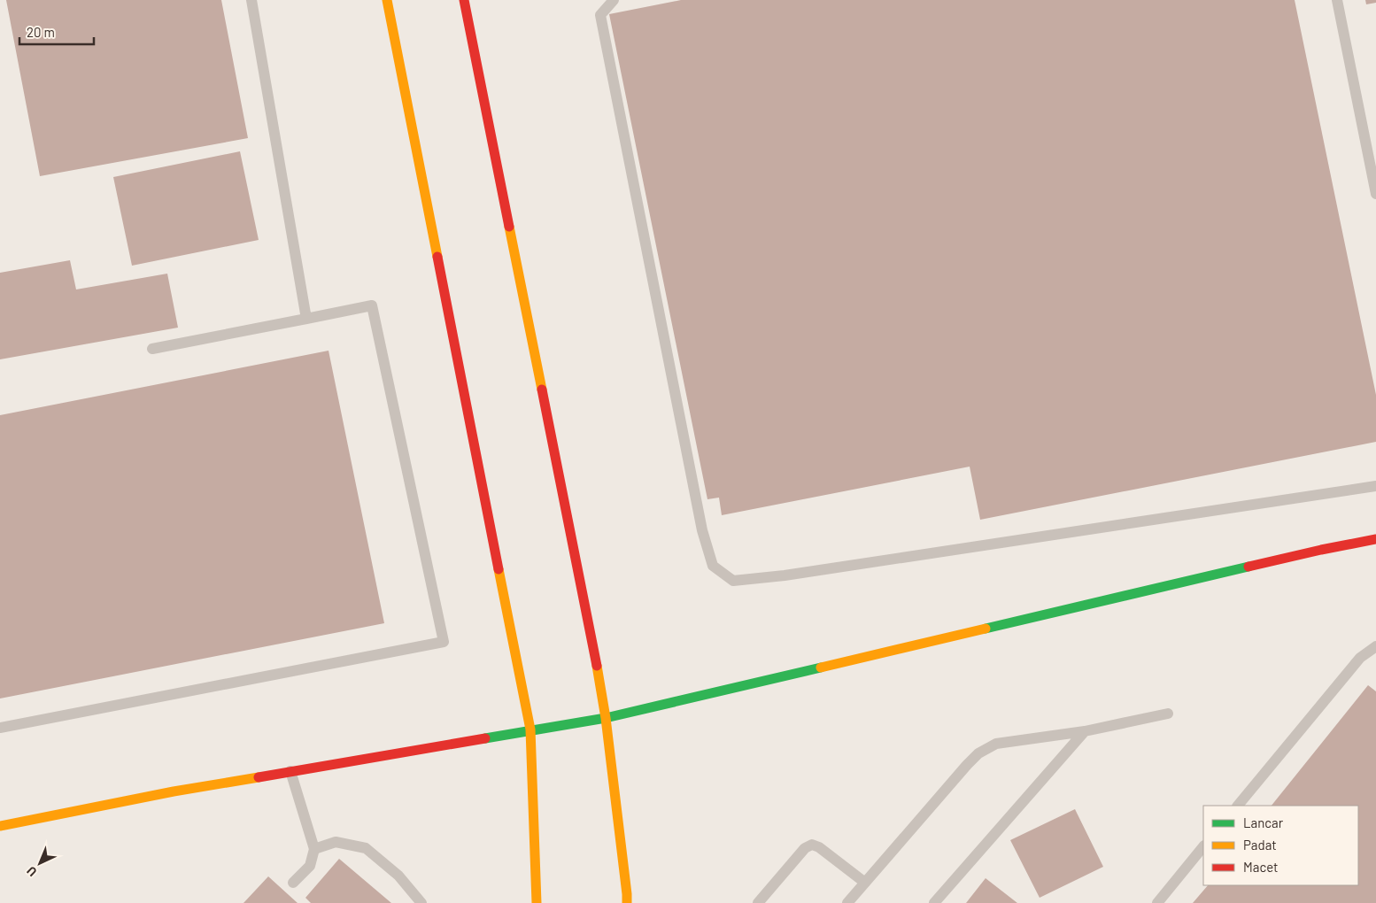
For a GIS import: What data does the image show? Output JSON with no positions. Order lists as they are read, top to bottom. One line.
{"legend":["Lancar","Padat","Macet"],"scale_bar":"20 m","north":"bottom left"}
